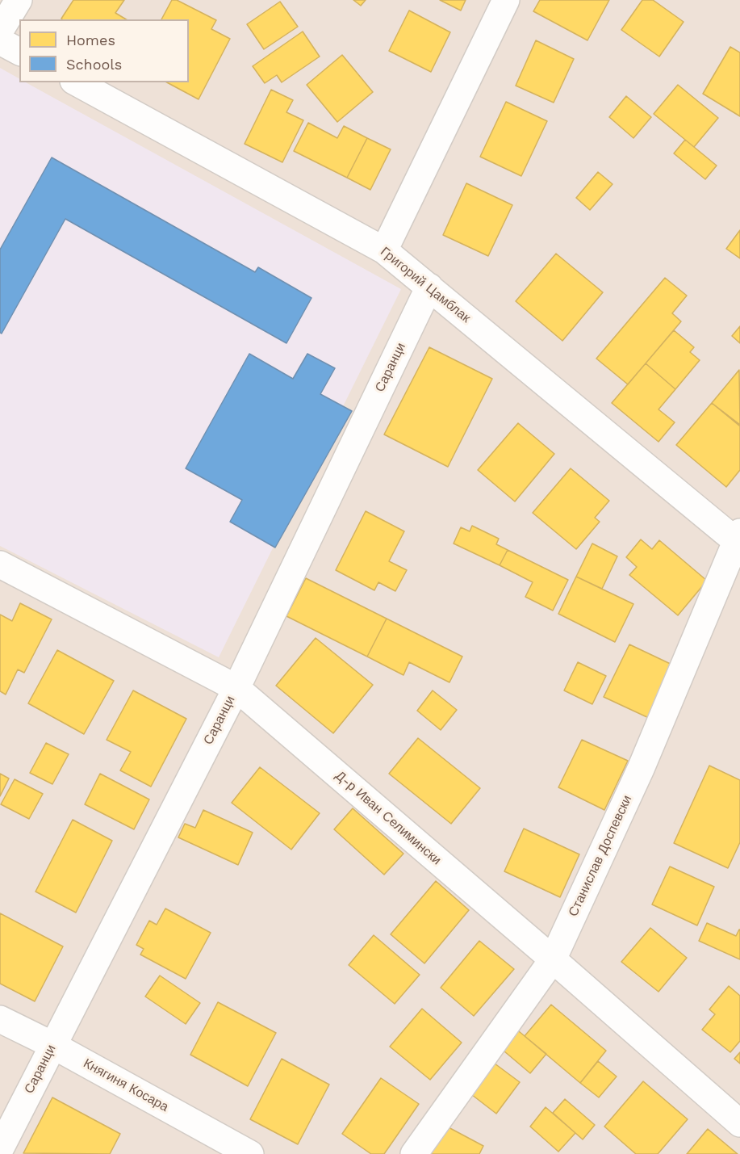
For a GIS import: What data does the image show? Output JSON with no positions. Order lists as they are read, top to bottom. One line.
{"streets":{"street":["Григорий Цамблак","Саранци","Д-р Иван Селимински","Станислав Доспевски","Княгиня Косара"]},"crossings":[["Григорий Цамблак","Саранци"],["Григорий Цамблак","Станислав Доспевски"],["Саранци","Д-р Иван Селимински"],["Саранци","Княгиня Косара"],["Д-р Иван Селимински","Станислав Доспевски"]],"legend":["Homes","Schools"]}
